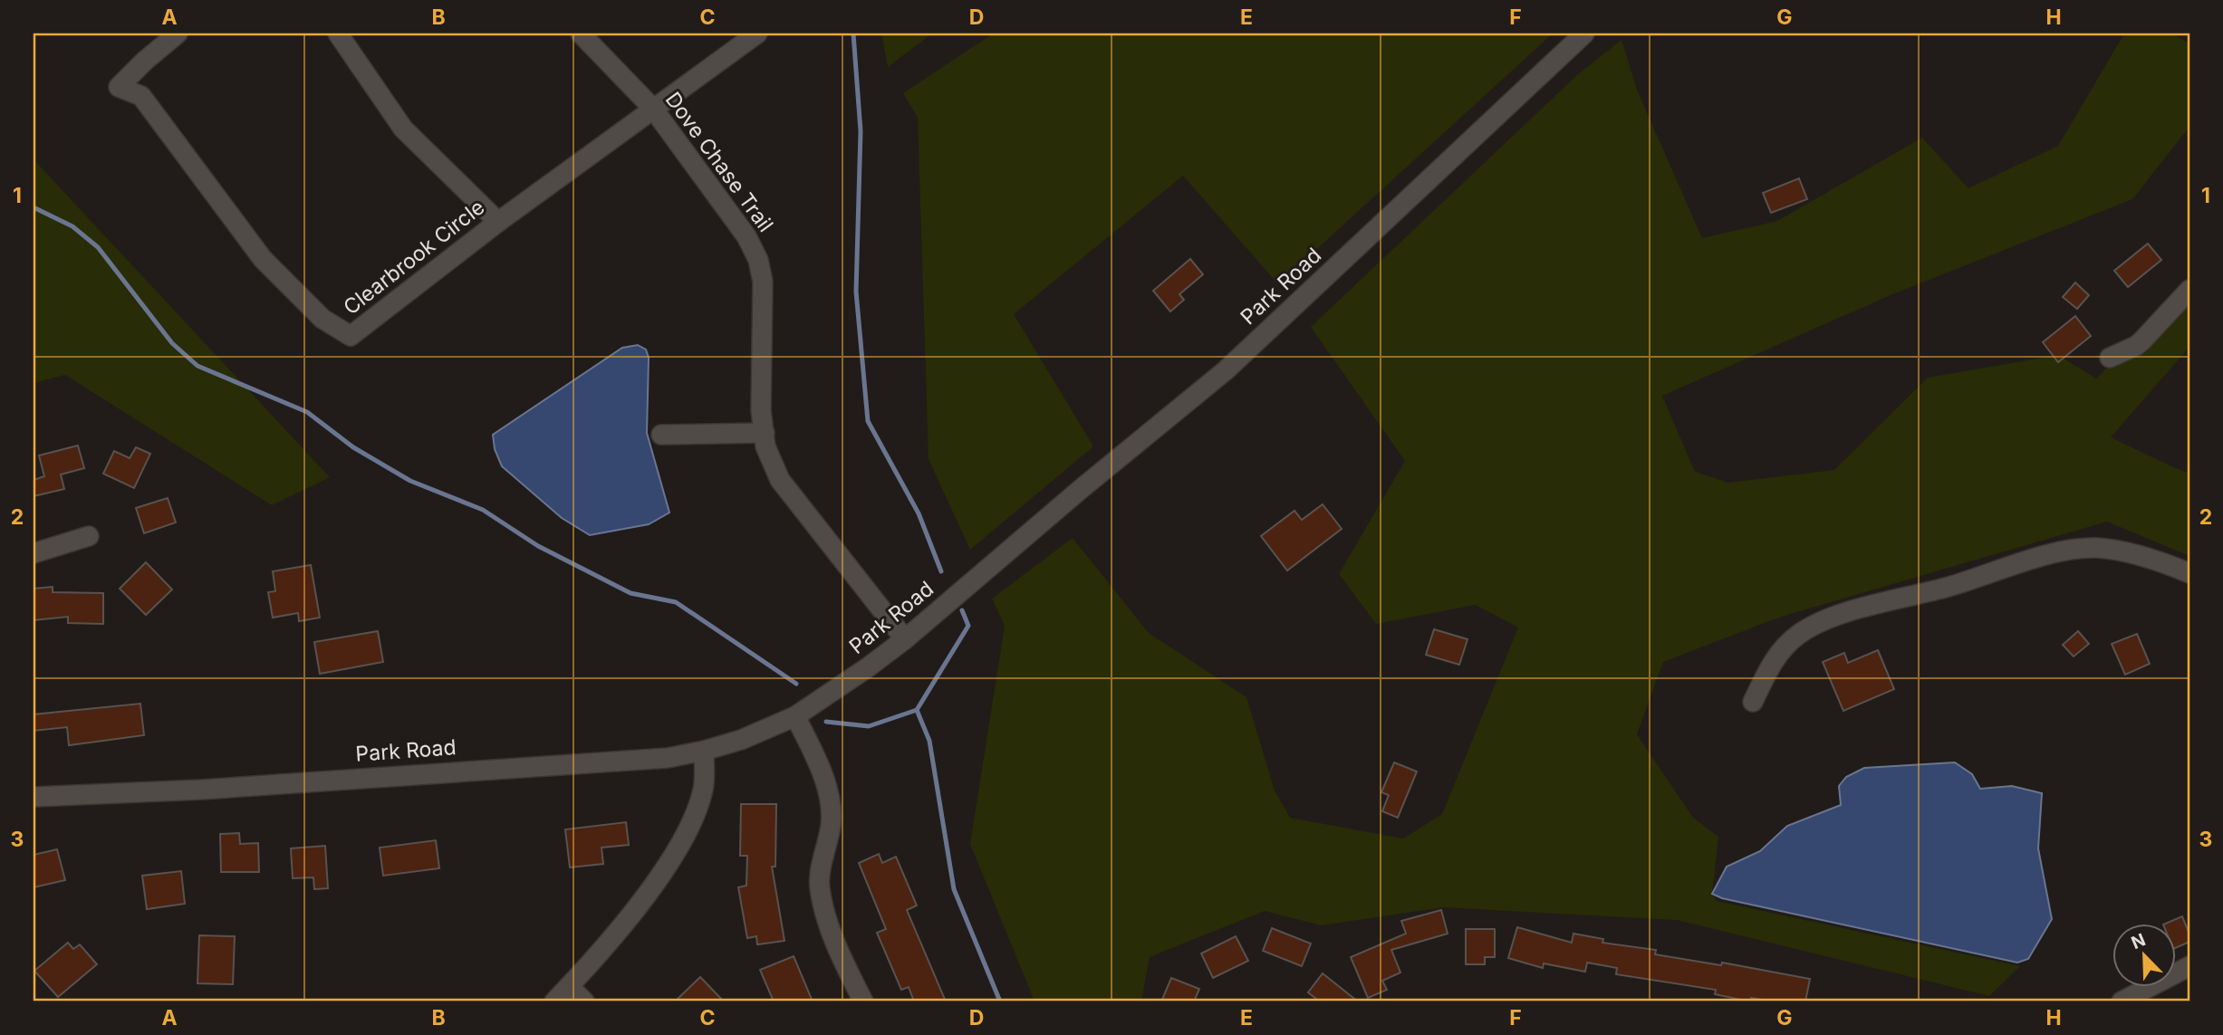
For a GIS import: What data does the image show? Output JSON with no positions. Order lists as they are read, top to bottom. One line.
{"streets":{"street":["Dove Chase Trail","Clearbrook Circle","Park Road"]},"crossings":[["Dove Chase Trail","Clearbrook Circle"],["Dove Chase Trail","Park Road"]],"north":"top left","grid":{"columns":["A","B","C","D","E","F","G","H"],"rows":["1","2","3"]}}
